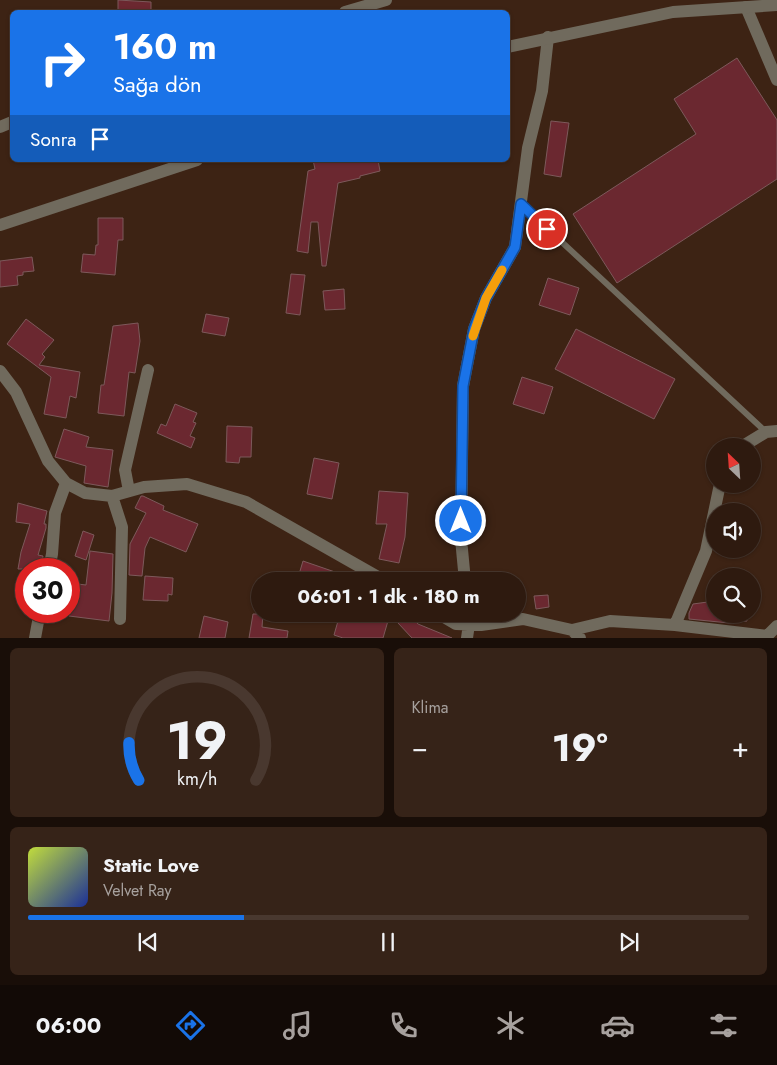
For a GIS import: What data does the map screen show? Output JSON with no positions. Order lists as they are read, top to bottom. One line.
{"north":"top left","page":{"turn":["160 m","Sağa dön"],"then":"Sonra","limit":"30","trip":"06:01 · 1 dk · 180 m","tile":"Klima","heat":["−","19°","+"],"song":["Static Love","Velvet Ray"],"tabs":"06:00","gauge":["19","km/h"]}}
